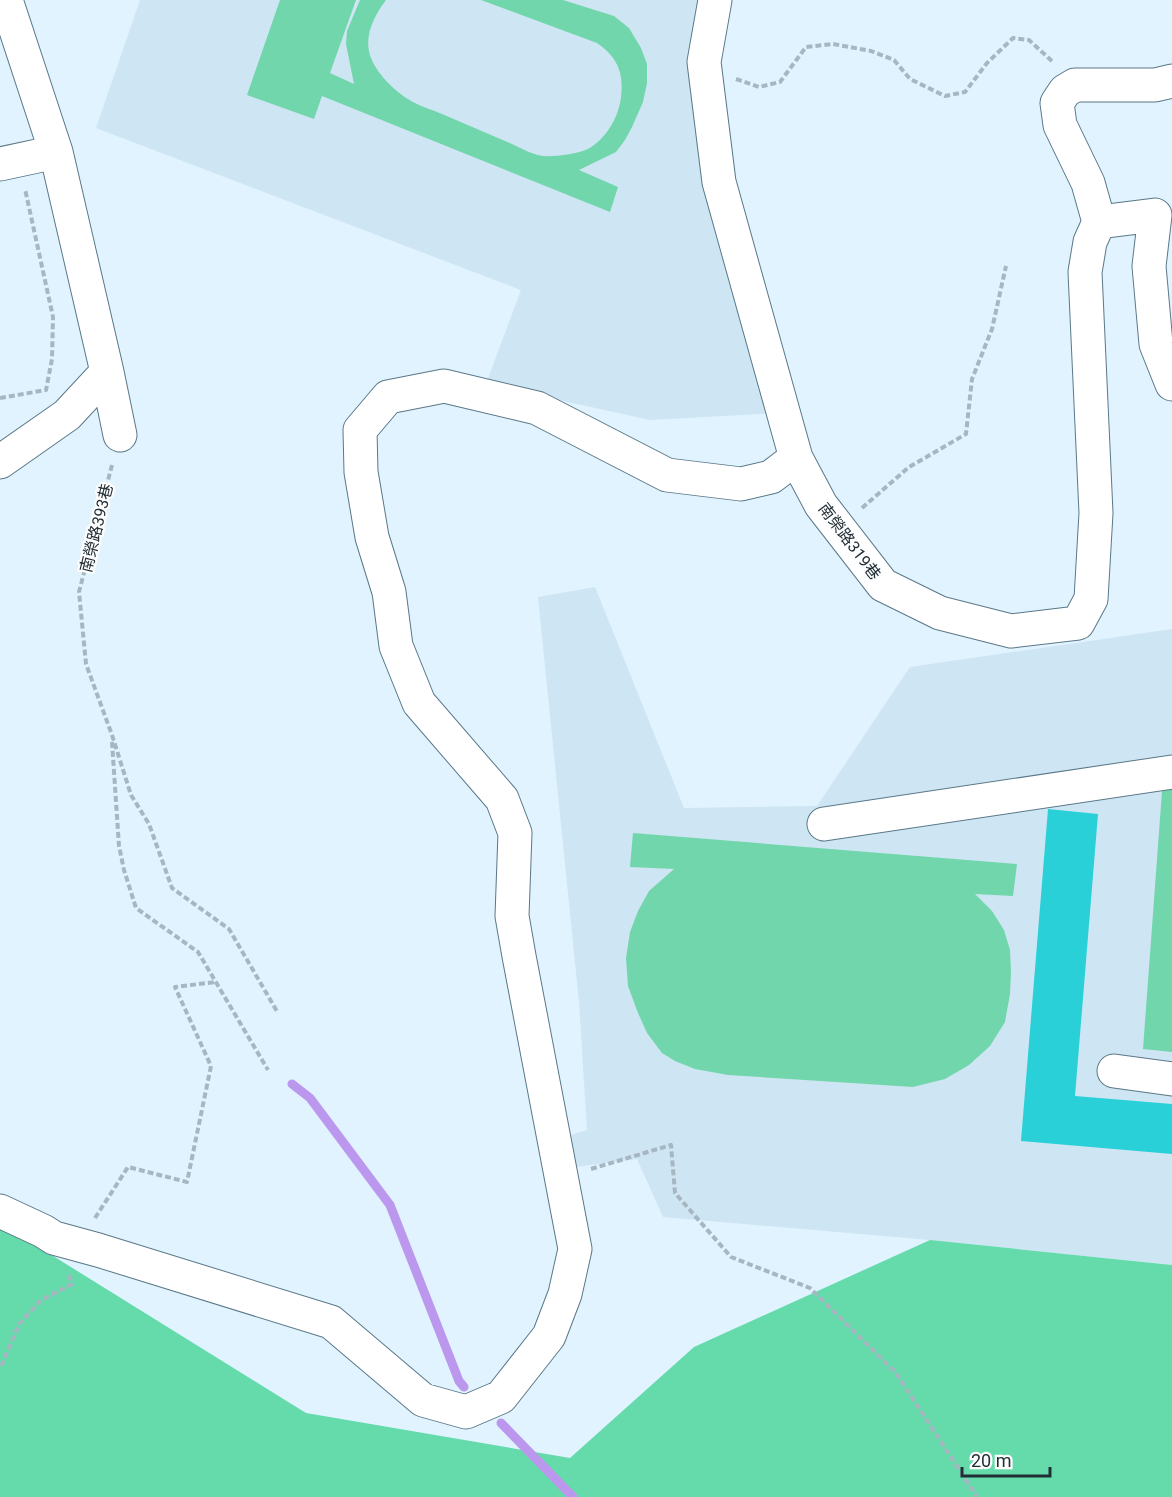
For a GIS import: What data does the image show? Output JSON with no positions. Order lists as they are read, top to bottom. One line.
{"streets":{"lane":["南榮路319巷"],"path":["南榮路393巷"]},"scale_bar":"20 m"}
